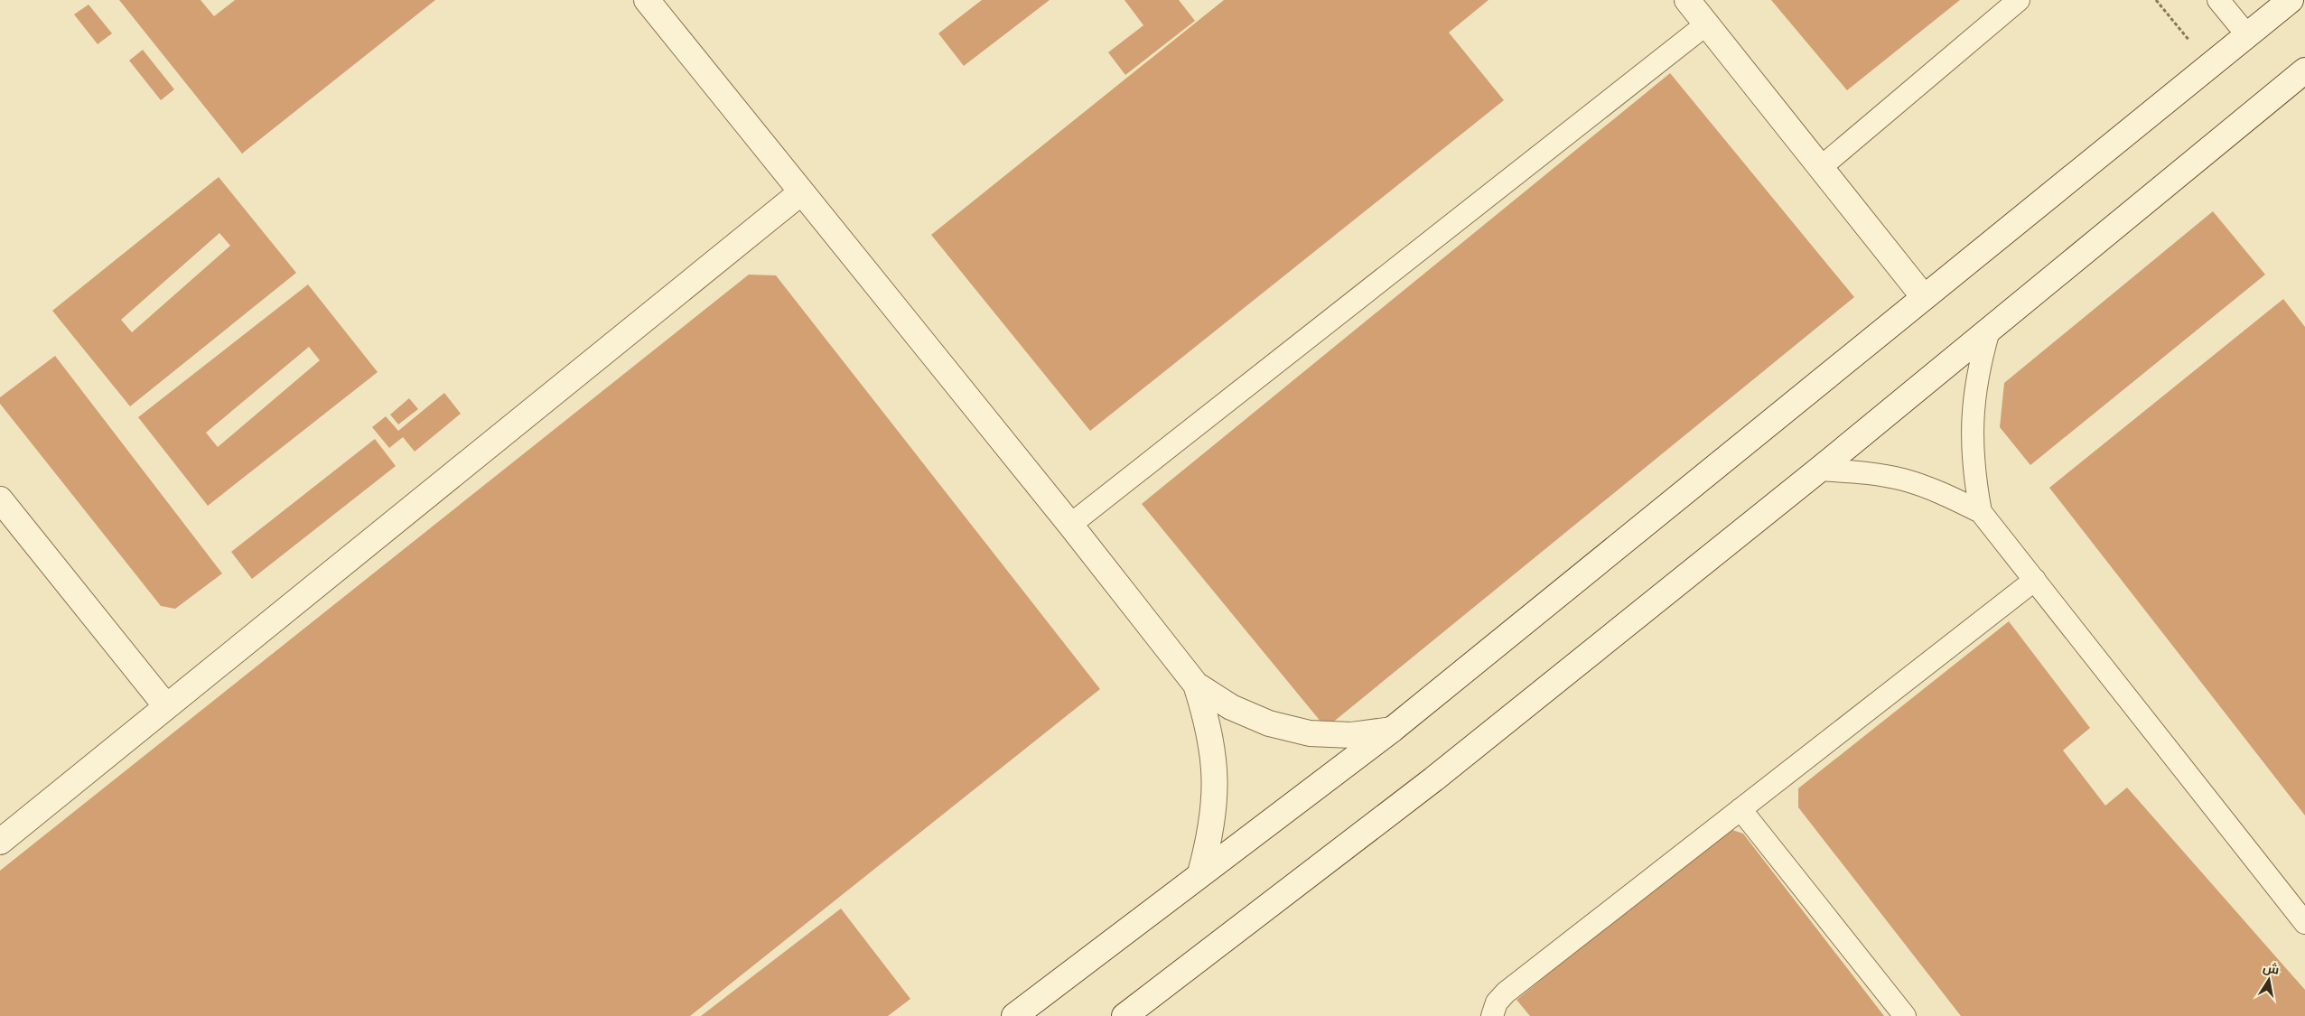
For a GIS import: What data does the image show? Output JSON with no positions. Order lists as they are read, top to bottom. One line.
{"north":"top"}
